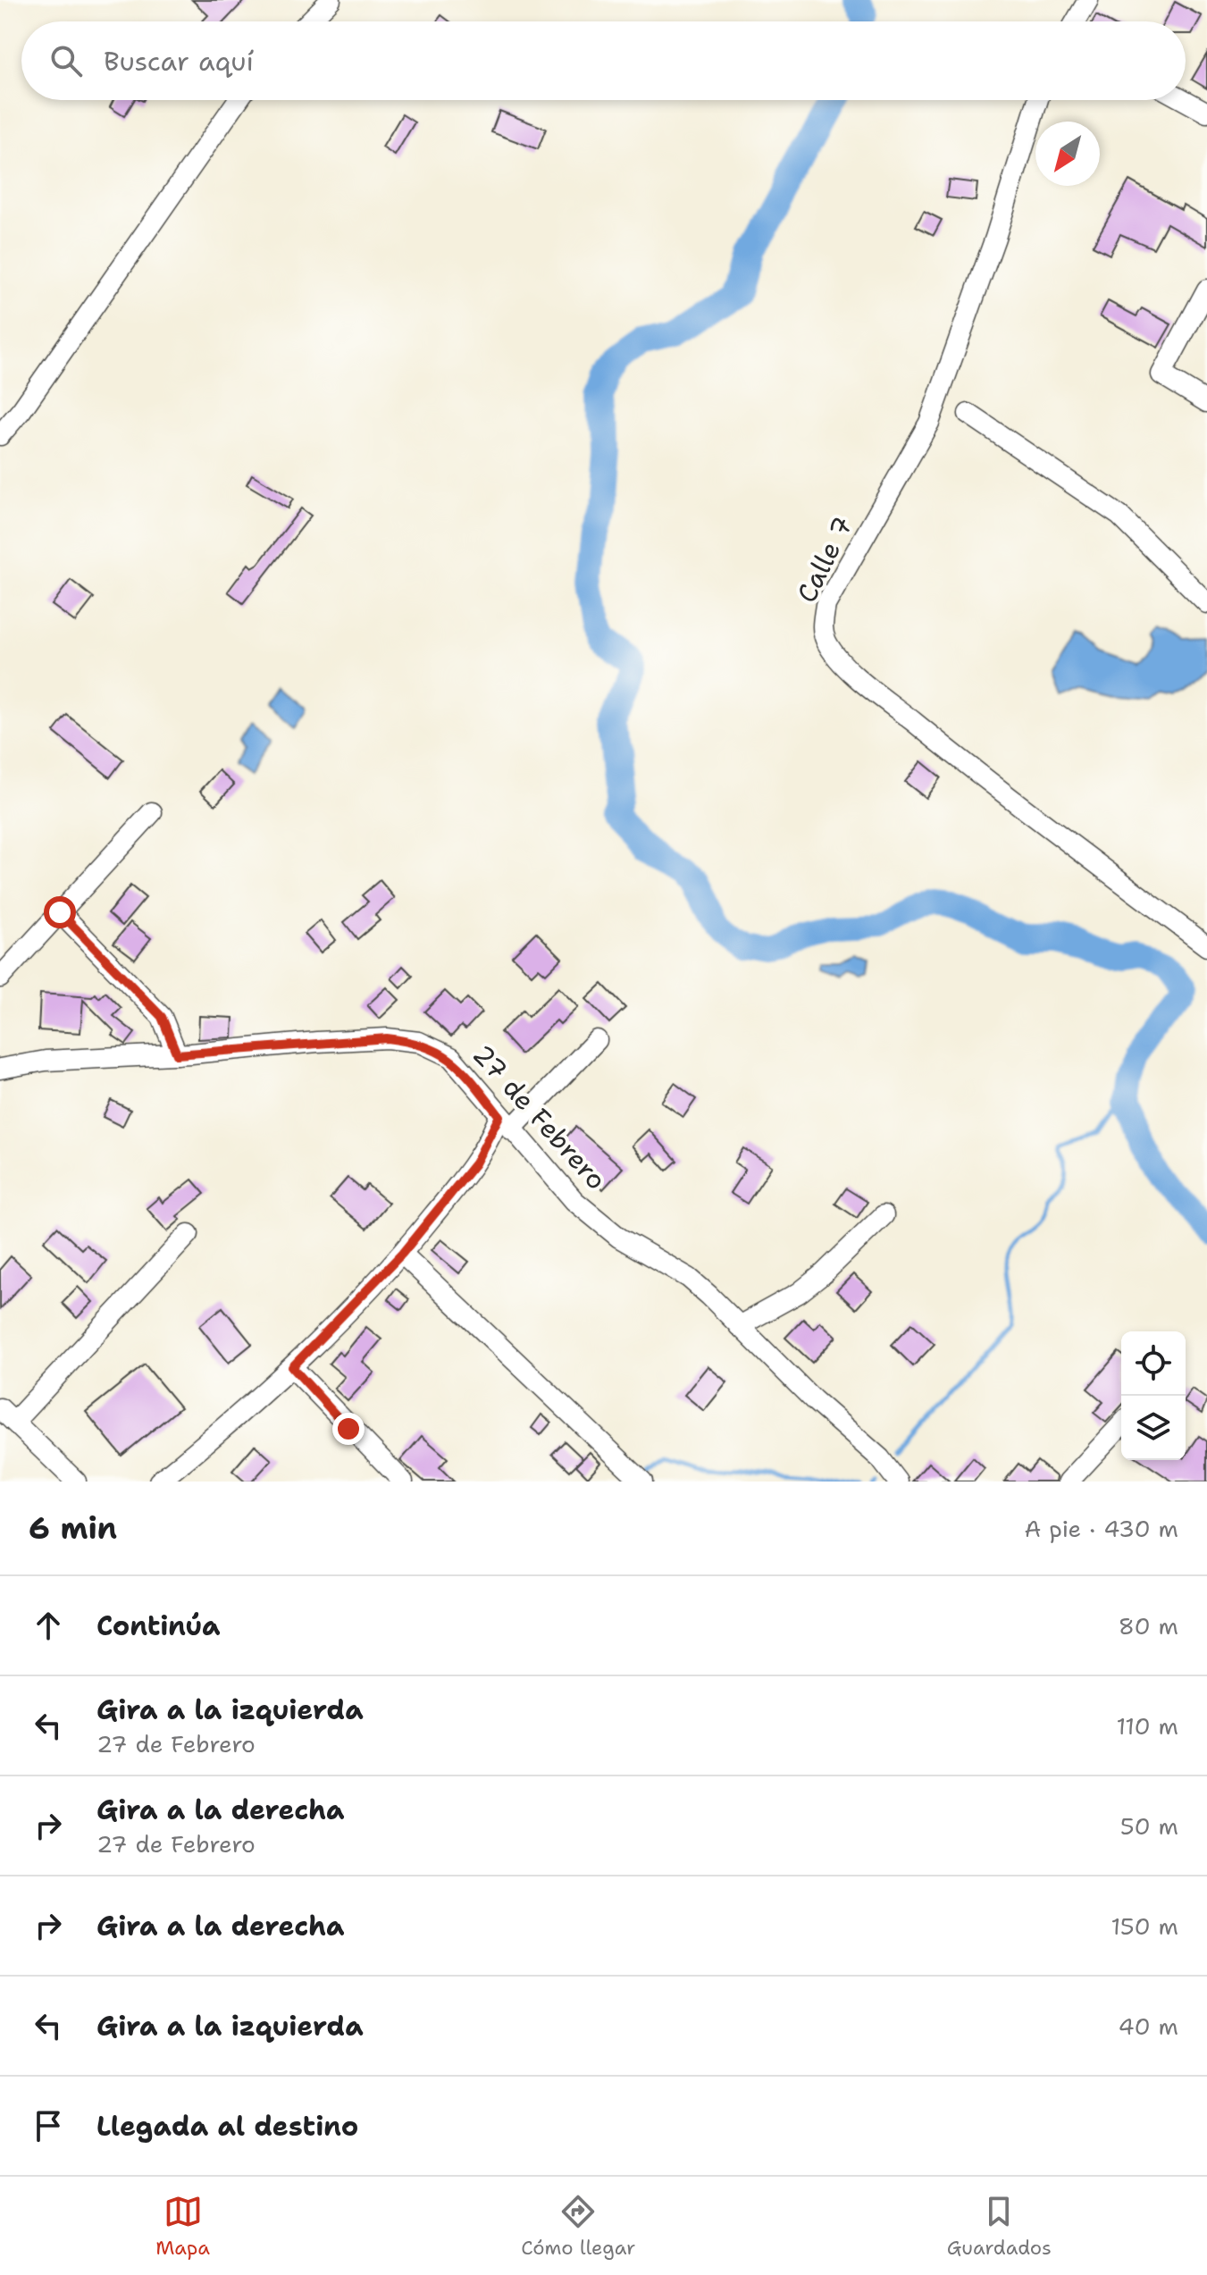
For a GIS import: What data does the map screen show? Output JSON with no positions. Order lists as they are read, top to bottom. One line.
{"streets":{"street":["Calle 7","27 de Febrero"]},"north":"bottom left","page":{"search":"Buscar aquí","heading":["6 min","A pie · 430 m"],"list":[["Continúa","80 m"],["Gira a la izquierda","27 de Febrero","110 m"],["Gira a la derecha","27 de Febrero","50 m"],["Gira a la derecha","150 m"],["Gira a la izquierda","40 m"],"Llegada al destino"],"nav":["Mapa","Cómo llegar","Guardados"]}}
